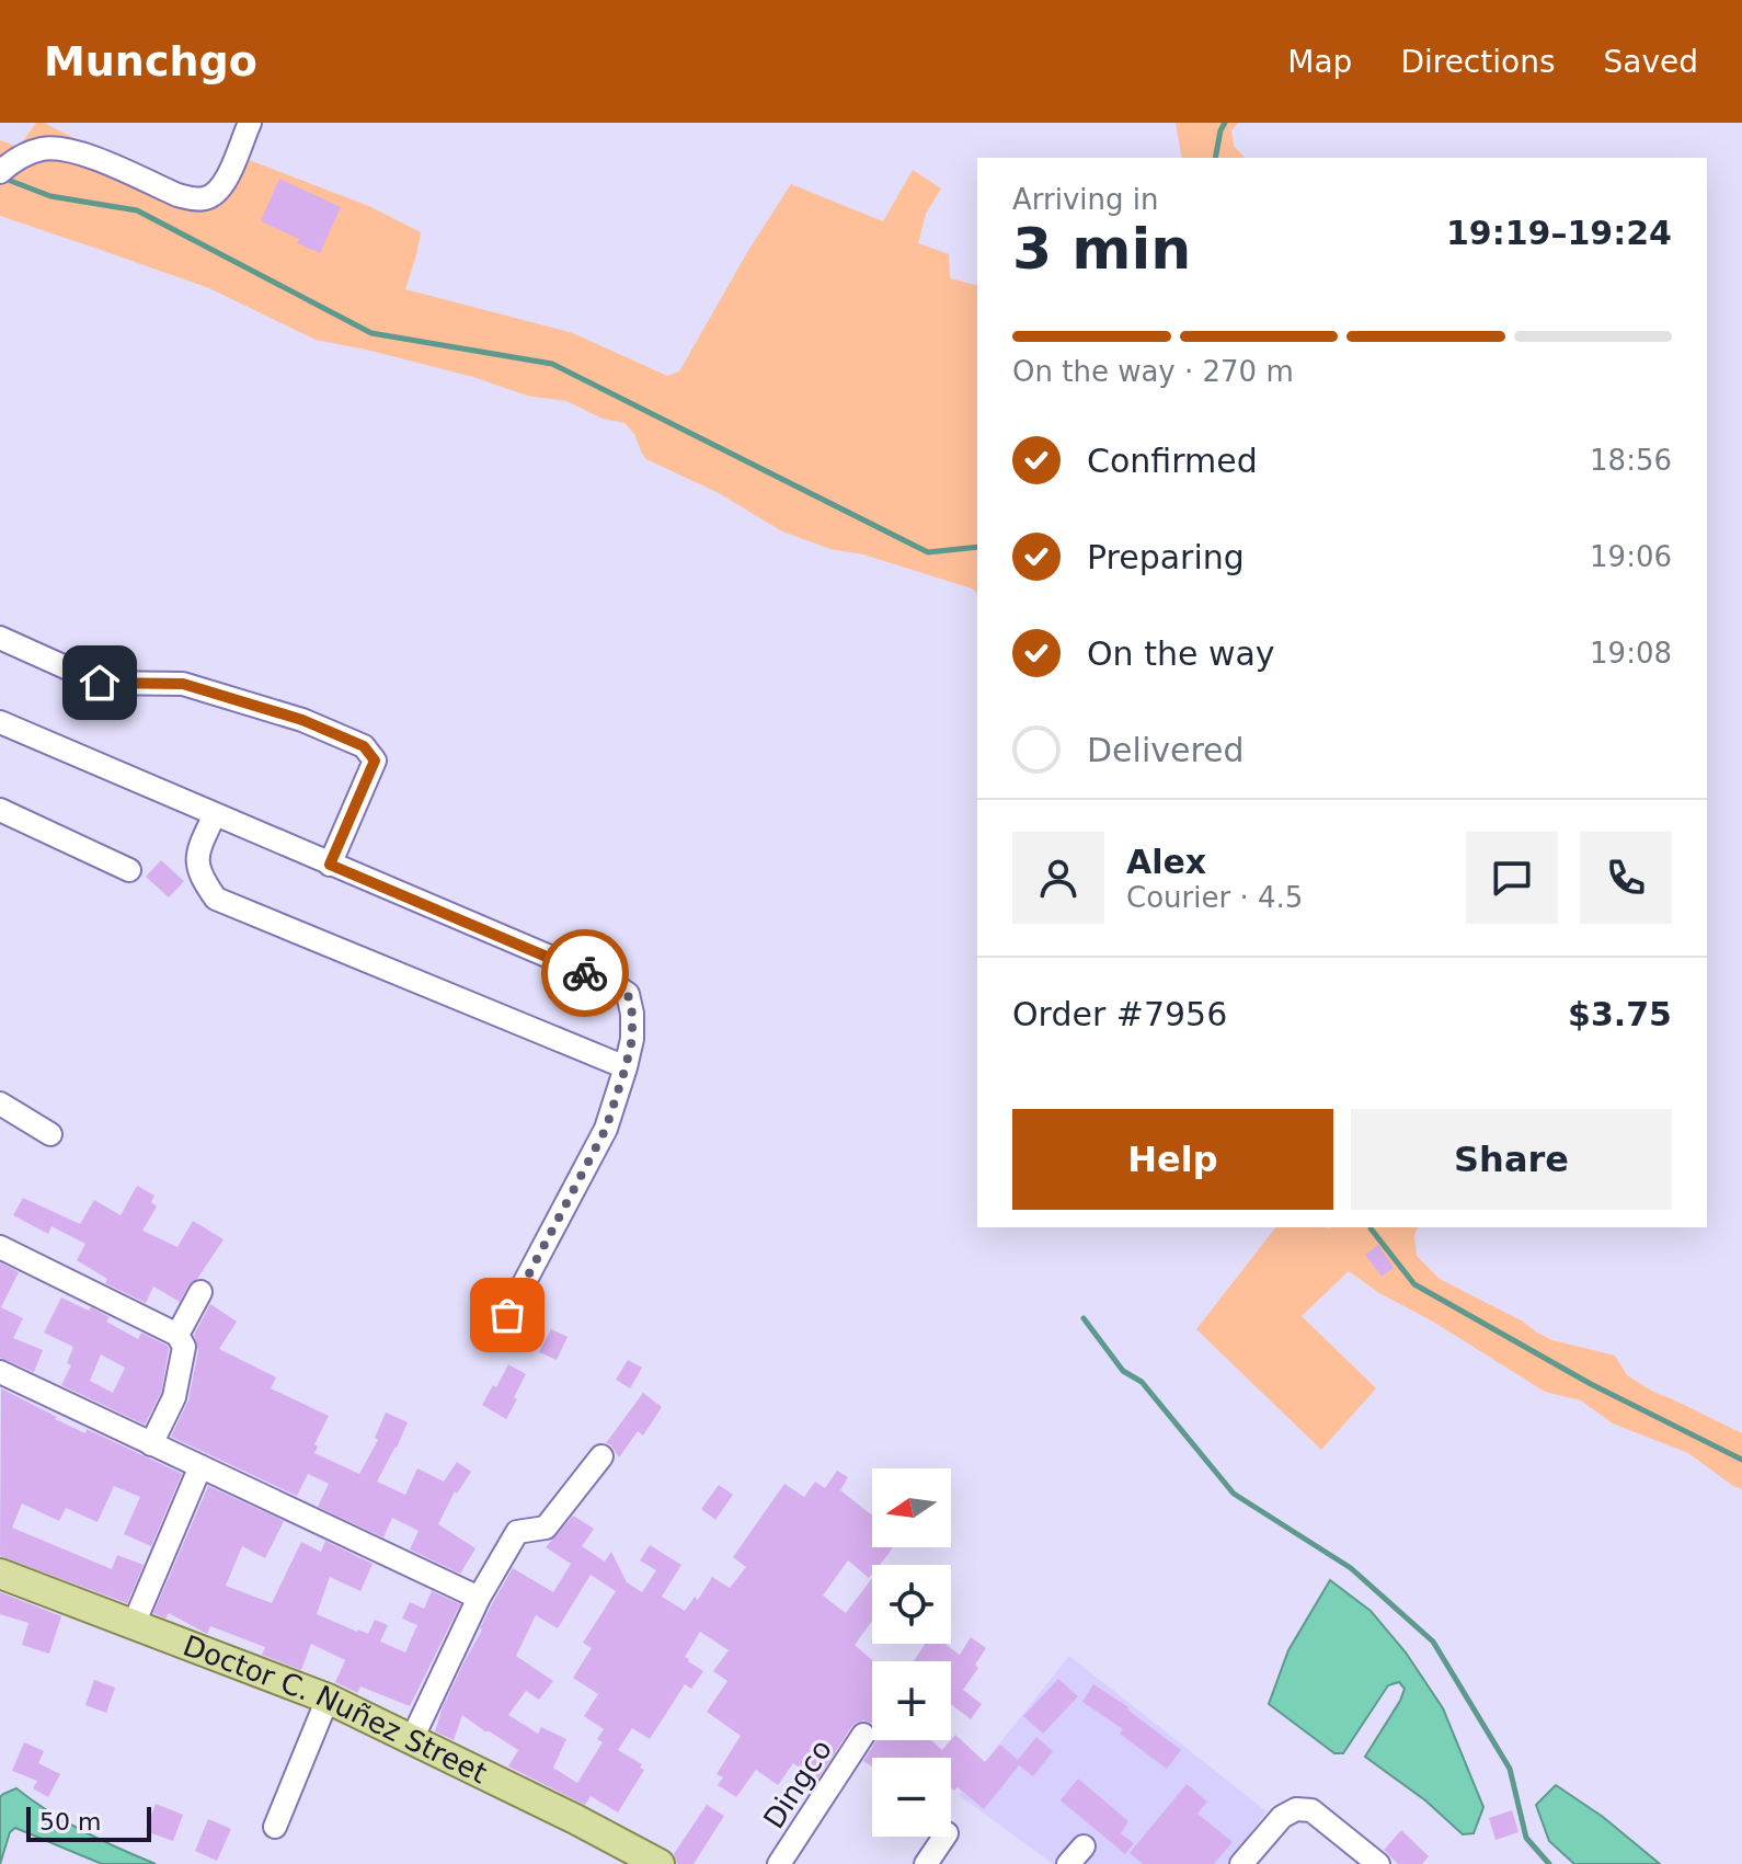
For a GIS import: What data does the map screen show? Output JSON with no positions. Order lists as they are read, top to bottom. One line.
{"streets":{"main road":["Doctor C. Nuñez Street"],"street":["Dingco"]},"scale_bar":"50 m","north":"left","page":{"header":"Munchgo","nav":["Map","Directions","Saved"],"heading":["3 min","Arriving in","19:19–19:24"],"panel":["Alex","Courier · 4.5","Order #7956","$3.75"],"bar":"On the way · 270 m","list":[["Confirmed","18:56"],["Preparing","19:06"],["On the way","19:08"],"Delivered"],"buttons":["Help","Share"],"map_buttons":["+","−"],"scale":"50 m"}}
